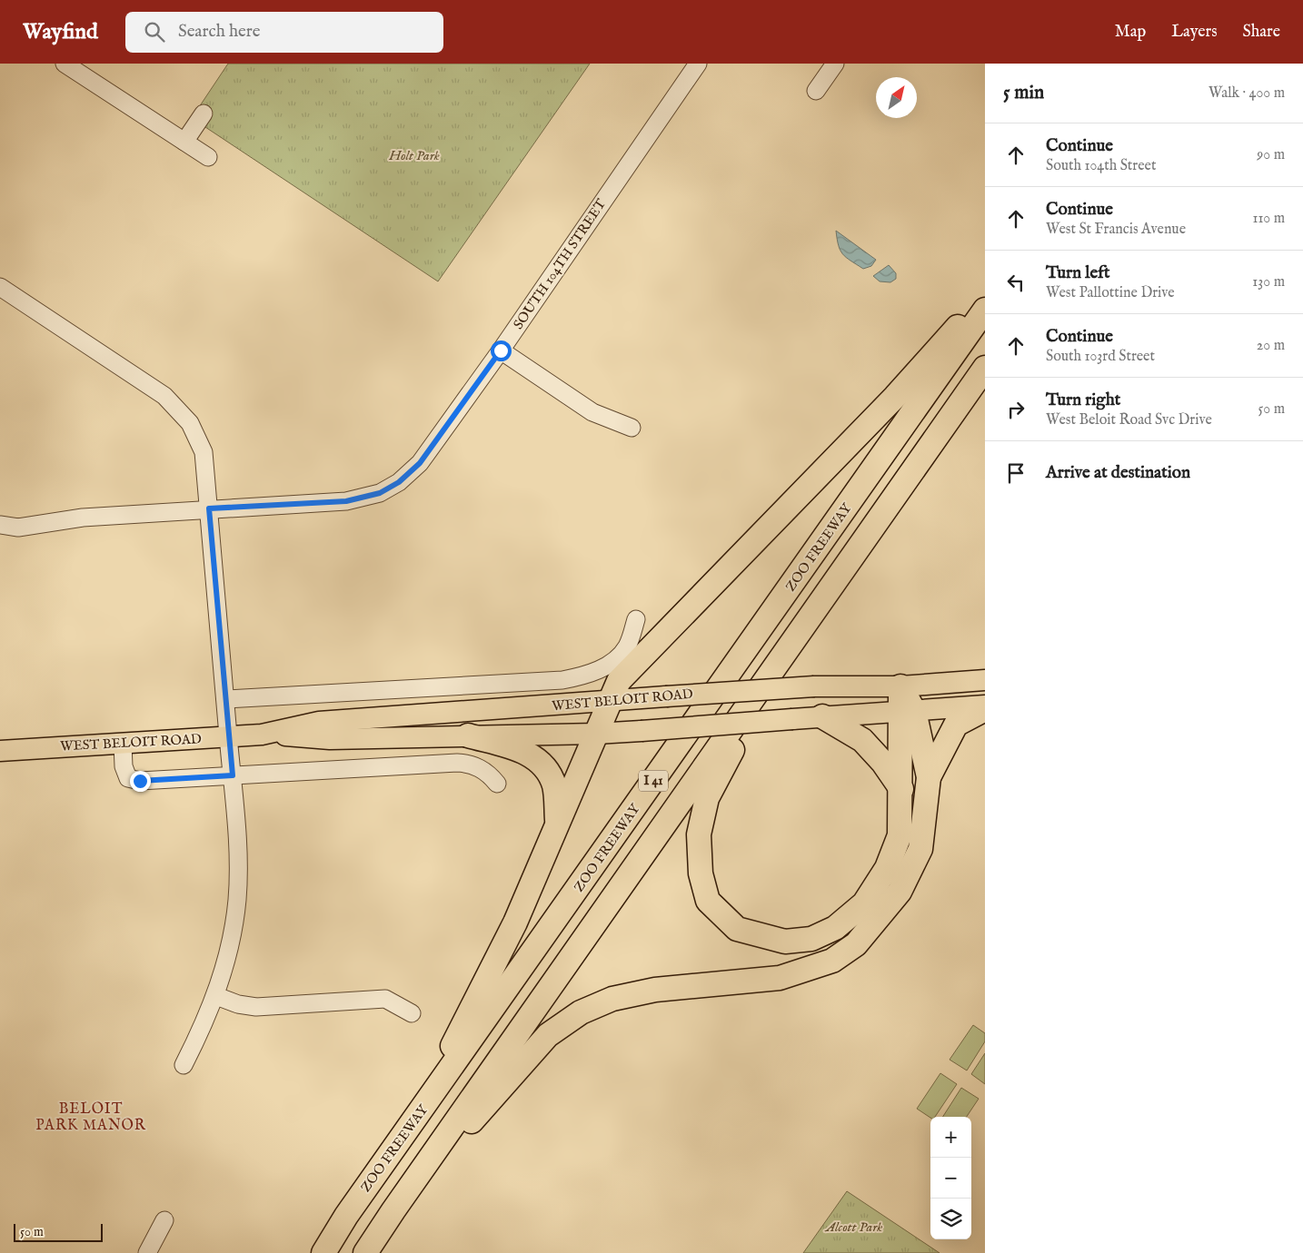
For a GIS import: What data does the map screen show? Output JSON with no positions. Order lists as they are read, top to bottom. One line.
{"streets":{"highway":["ZOO FREEWAY","I 41"],"main road":["WEST BELOIT ROAD"],"street":["SOUTH 104TH STREET"]},"districts":["BELOIT PARK MANOR"],"parks":["Holt Park","Alcott Park"],"scale_bar":"50 m","north":"top right","page":{"header":"Wayfind","search":"Search here","nav":["Map","Layers","Share"],"heading":["5 min","Walk · 400 m"],"list":[["Continue","South 104th Street","90 m"],["Continue","West St Francis Avenue","110 m"],["Turn left","West Pallottine Drive","130 m"],["Continue","South 103rd Street","20 m"],["Turn right","West Beloit Road Svc Drive","50 m"],"Arrive at destination"],"map_buttons":["+","−"],"scale":"50 m"}}
